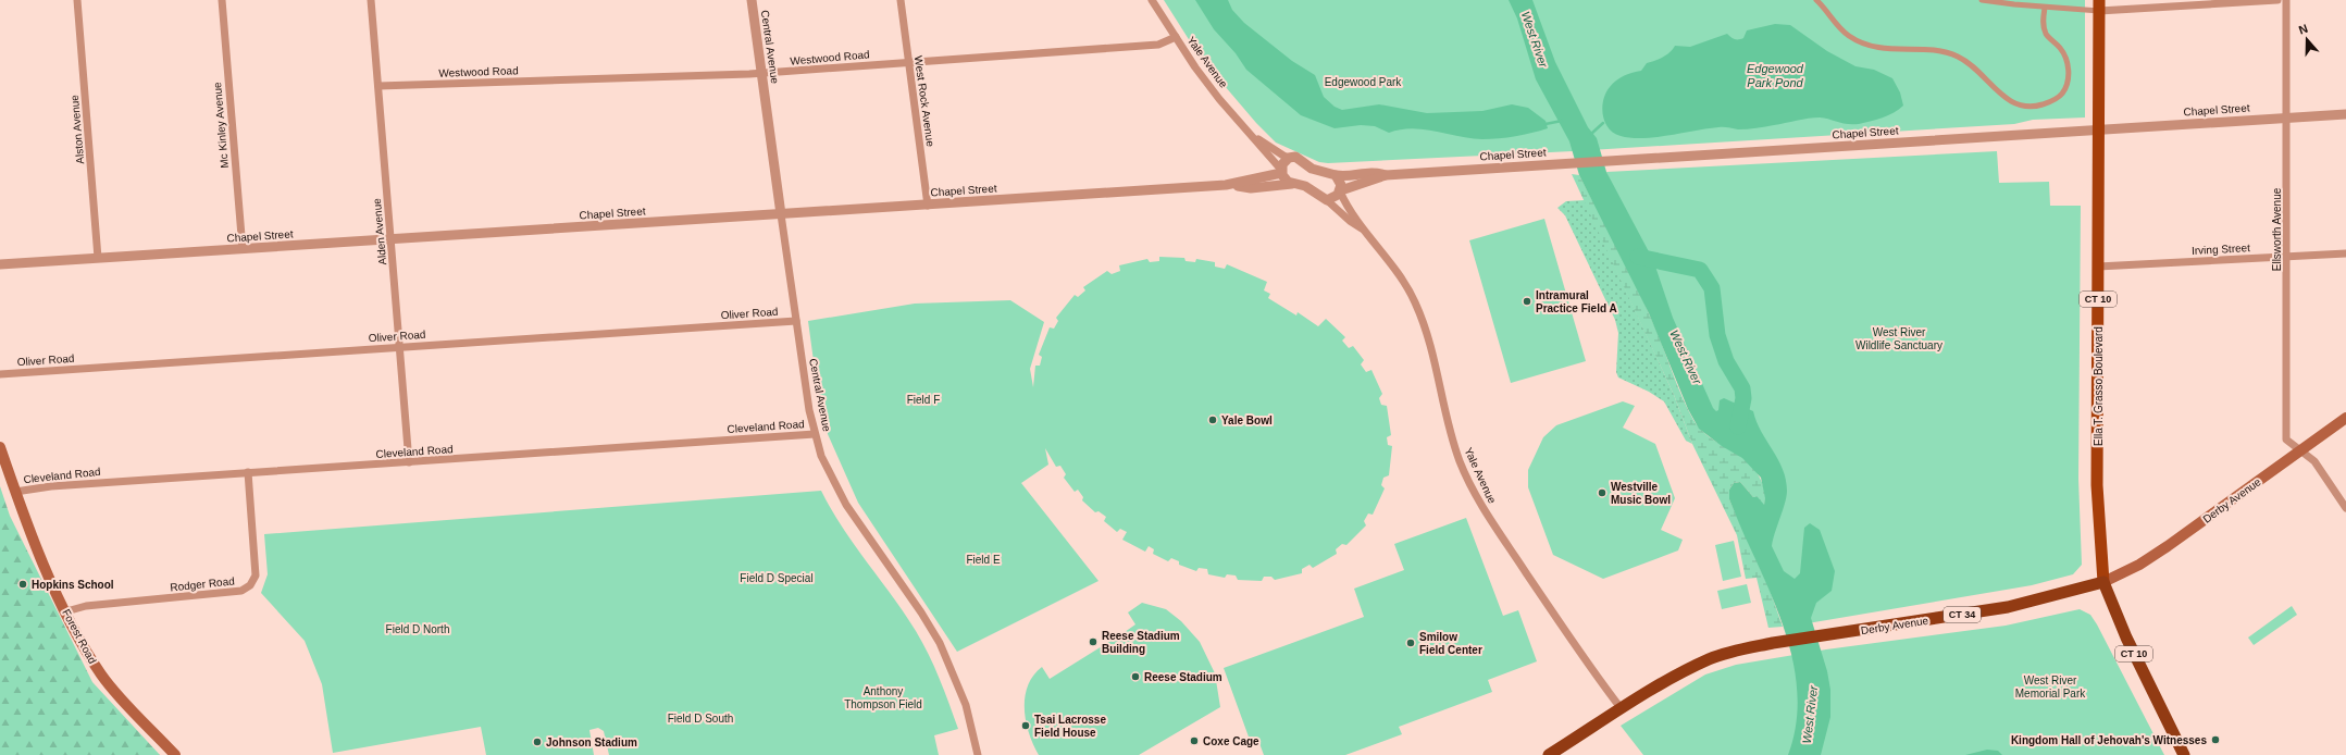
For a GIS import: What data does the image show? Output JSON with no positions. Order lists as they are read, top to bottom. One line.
{"streets":{"highway":["CT 10","Ella T. Grasso Boulevard","Derby Avenue","CT 34"],"main road":["Forest Road"],"street":["Central Avenue","Westwood Road","Yale Avenue","West Rock Avenue","Chapel Street","Mc Kinley Avenue","Alston Avenue","Ellsworth Avenue","Alden Avenue","Irving Street","Oliver Road","Cleveland Road","Rodger Road"]},"crossings":[["Central Avenue","Westwood Road"],["Central Avenue","Chapel Street"],["Central Avenue","Oliver Road"],["Central Avenue","Cleveland Road"],["Westwood Road","Yale Avenue"],["Westwood Road","West Rock Avenue"],["Westwood Road","Alden Avenue"],["Yale Avenue","Chapel Street"],["Yale Avenue","Derby Avenue"],["West Rock Avenue","Chapel Street"],["Chapel Street","Mc Kinley Avenue"],["Chapel Street","Alston Avenue"],["Chapel Street","Ellsworth Avenue"],["Chapel Street","Alden Avenue"],["Chapel Street","Ella T. Grasso Boulevard"],["Ellsworth Avenue","Irving Street"],["Ellsworth Avenue","Derby Avenue"],["Alden Avenue","Oliver Road"],["Alden Avenue","Cleveland Road"],["Irving Street","Ella T. Grasso Boulevard"],["Ella T. Grasso Boulevard","Derby Avenue"],["Cleveland Road","Rodger Road"],["Cleveland Road","Forest Road"],["Rodger Road","Forest Road"]],"water":["West River","Edgewood Park Pond"],"parks":["Edgewood Park","West River Wildlife Sanctuary","Field F","Field E","Field D Special","Field D North","West River Memorial Park","Anthony Thompson Field","Field D South"],"places":["Intramural Practice Field A","Yale Bowl","Westville Music Bowl","Hopkins School","Reese Stadium Building","Smilow Field Center","Reese Stadium","Tsai Lacrosse Field House","Kingdom Hall of Jehovah's Witnesses","Coxe Cage","Johnson Stadium"],"north":"top"}
